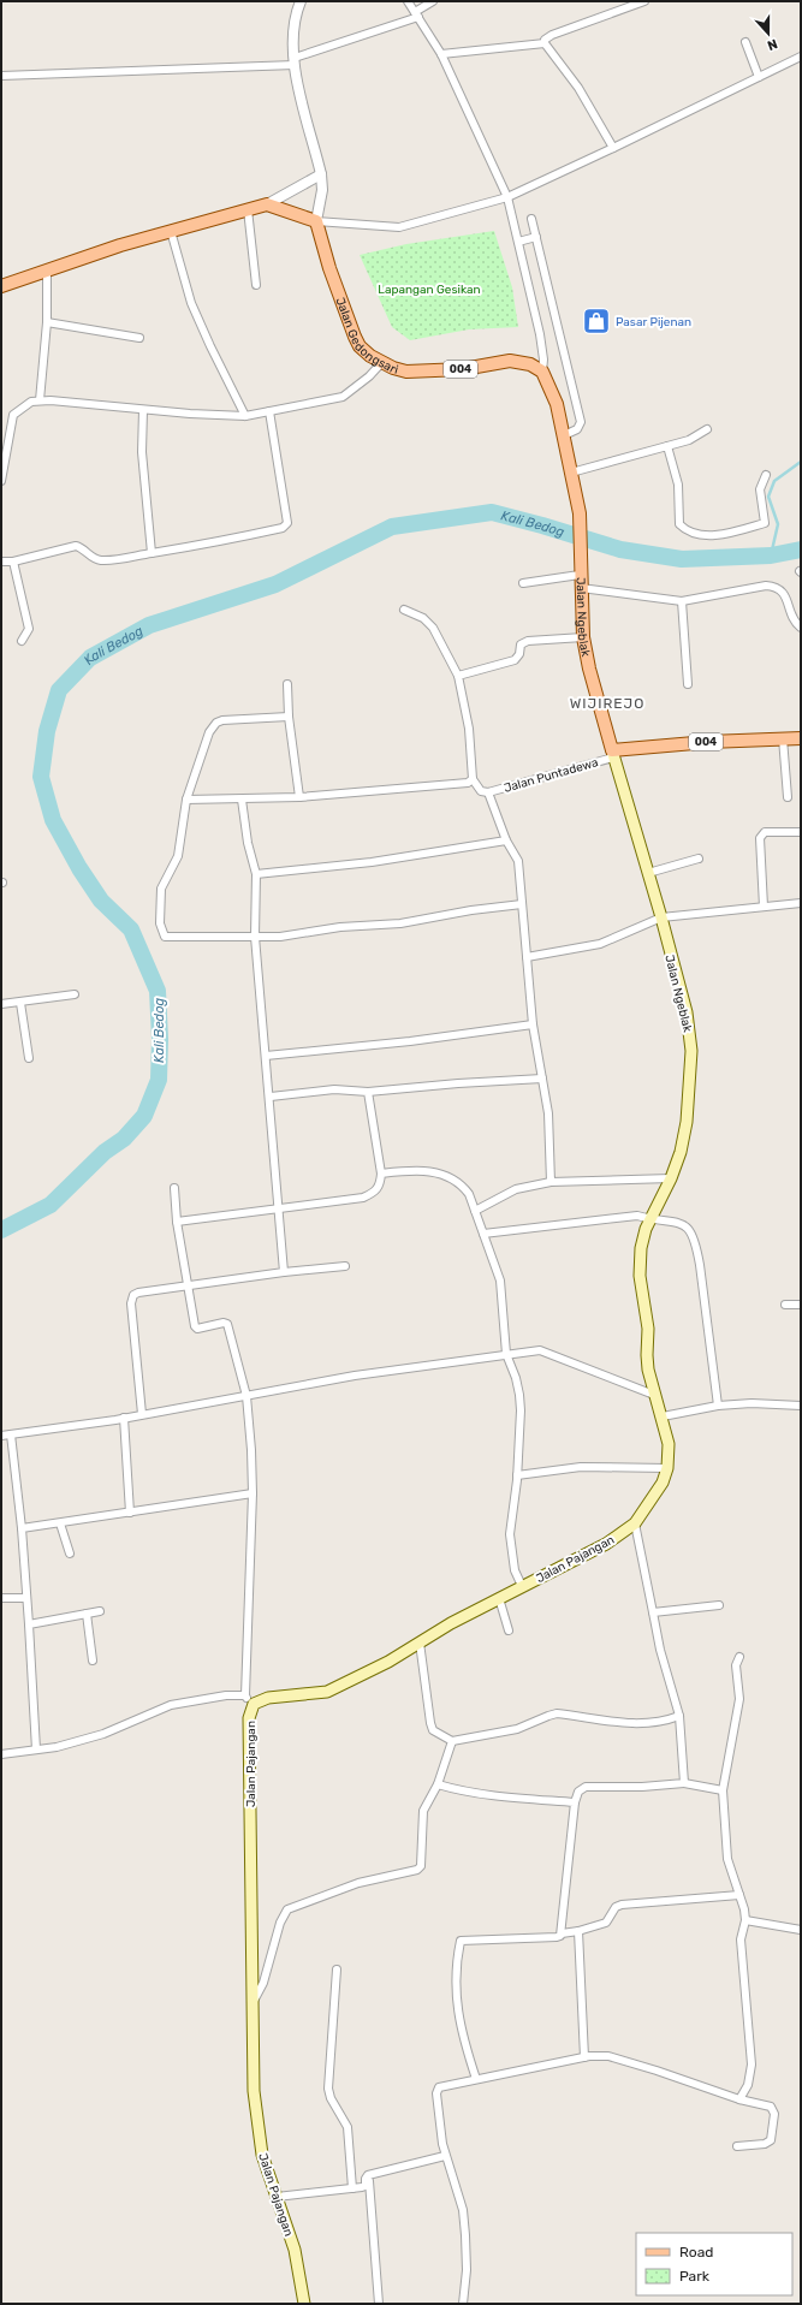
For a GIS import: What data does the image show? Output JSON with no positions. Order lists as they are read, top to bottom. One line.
{"streets":{"main road":["Jalan Gedongsari","004","Jalan Ngeblak","Jalan Pajangan"],"street":["Jalan Puntadewa"]},"crossings":[["004","Jalan Ngeblak"],["004","Jalan Puntadewa"],["Jalan Ngeblak","Jalan Puntadewa"],["Jalan Ngeblak","Jalan Pajangan"]],"districts":["WIJIREJO"],"water":["Kali Bedog"],"parks":["Lapangan Gesikan"],"places":{"shop":["Pasar Pijenan"]},"legend":["Road","Park"],"north":"bottom"}
